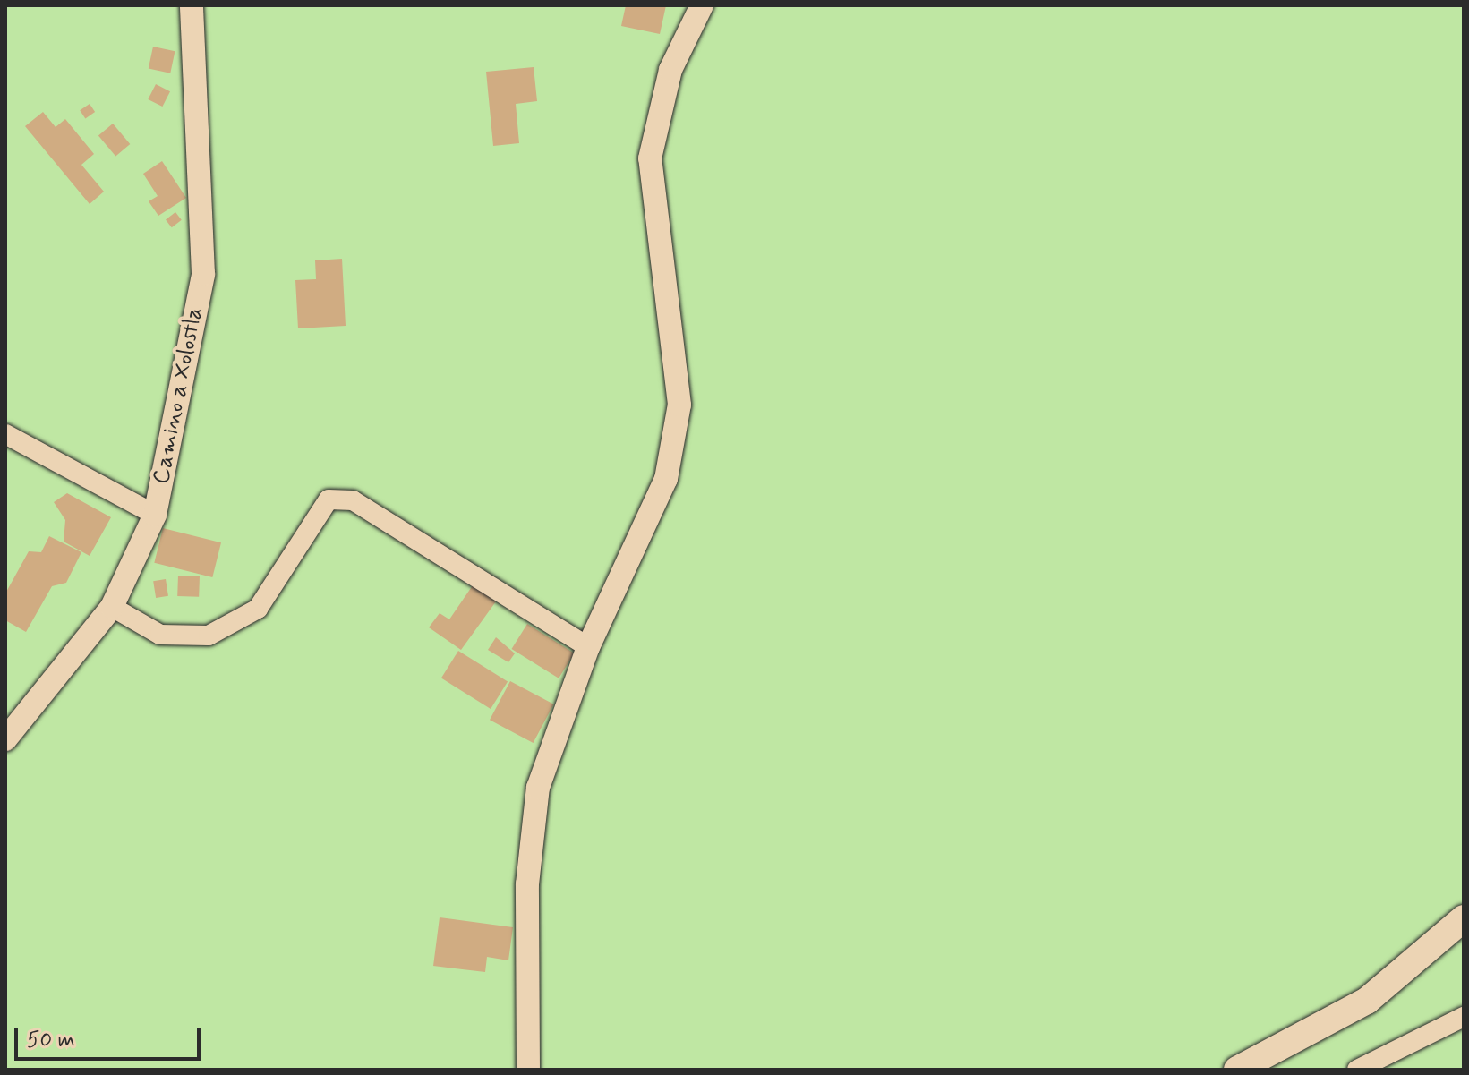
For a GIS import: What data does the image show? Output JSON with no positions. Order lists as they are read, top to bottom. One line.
{"streets":{"street":["Camino a Xolostla"]},"scale_bar":"50 m"}
